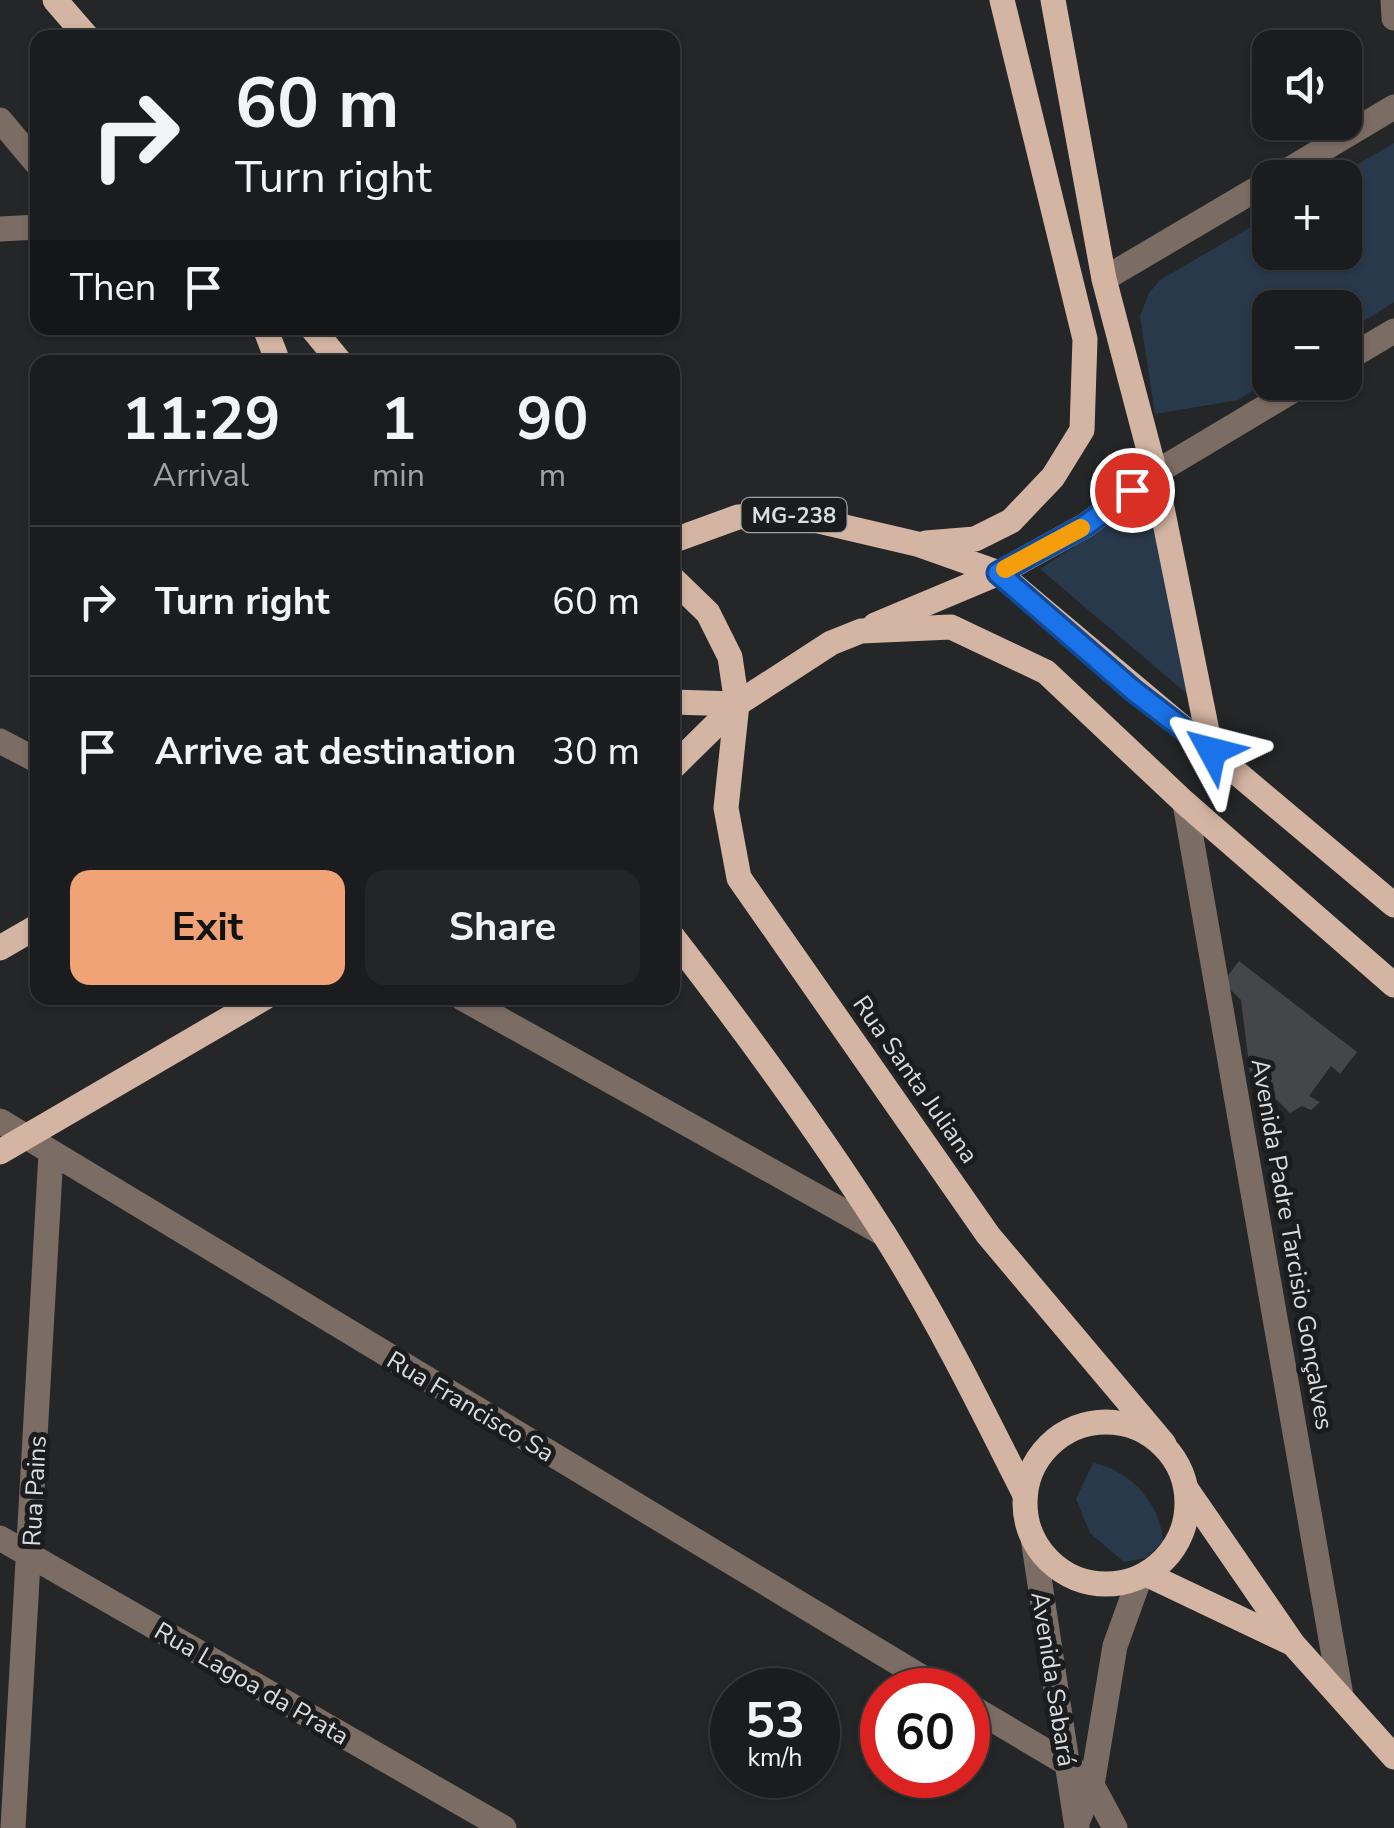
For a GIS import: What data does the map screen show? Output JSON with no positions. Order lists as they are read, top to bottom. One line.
{"streets":{"main road":["MG-238","Rua Santa Juliana"],"street":["Avenida Padre Tarcisio Gonçalves","Rua Francisco Sa","Rua Pains","Avenida Sabará","Rua Lagoa da Prata"]},"crossings":[["Rua Santa Juliana","Avenida Sabará"],["Rua Francisco Sa","Rua Pains"],["Rua Pains","Rua Lagoa da Prata"]],"page":{"map_buttons":["+","−"],"turn":["60 m","Turn right"],"then":"Then","eta":["11:29","Arrival","1","min","90","m"],"list":[{"name":"Turn right","value":"60 m"},{"name":"Arrive at destination","value":"30 m"}],"buttons":["Exit","Share"],"speed":"53 km/h","limit":"60"}}
